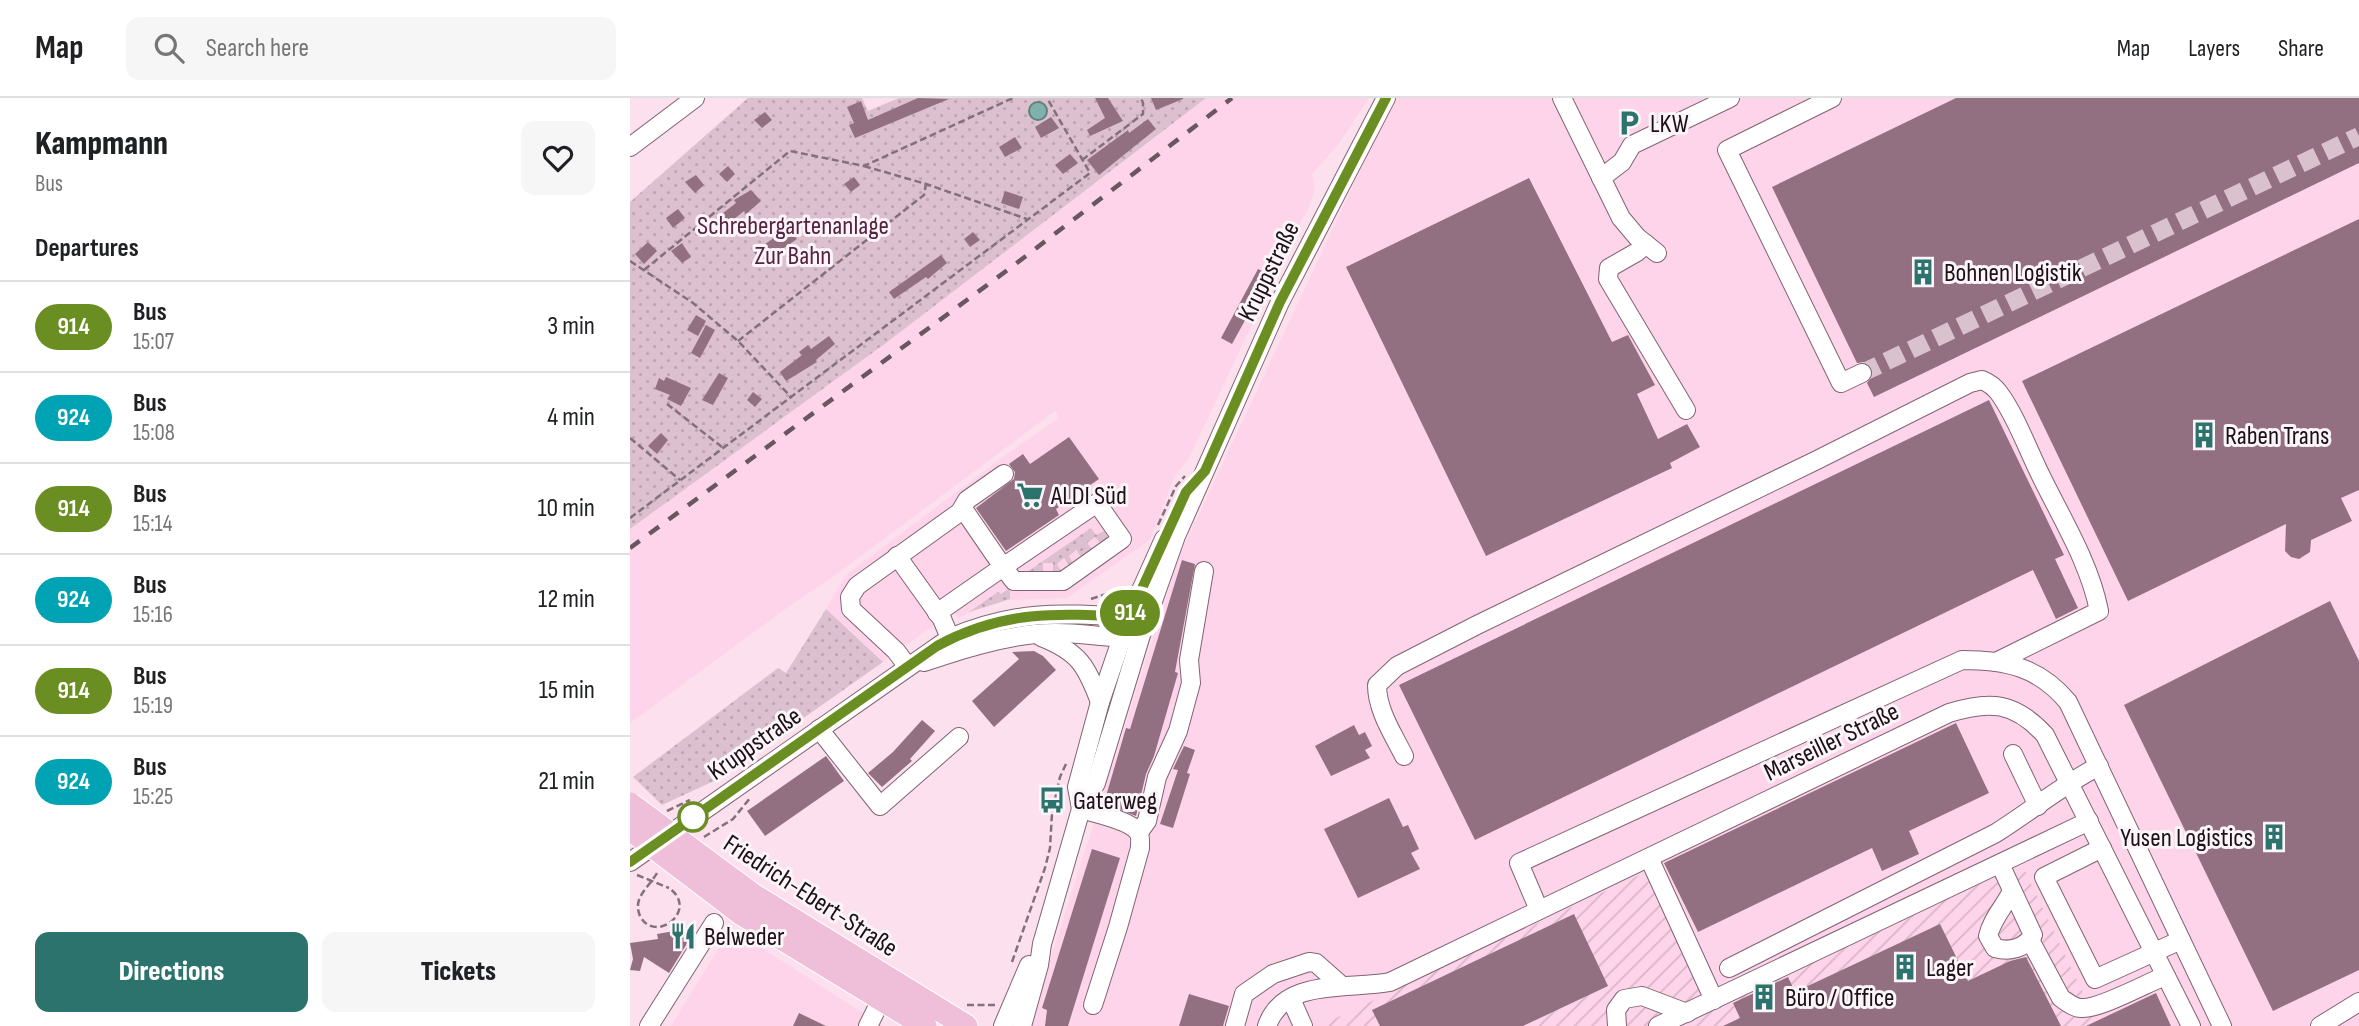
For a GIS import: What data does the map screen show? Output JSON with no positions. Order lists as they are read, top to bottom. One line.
{"streets":{"main road":["Friedrich-Ebert-Straße"],"street":["Kruppstraße","Marseiller Straße"]},"parks":["Schrebergartenanlage Zur Bahn"],"places":{"parking":["LKW"],"building":["Bohnen Logistik","Raben Trans","Yusen Logistics","Lager","Büro / Office"],"supermarket":["ALDI Süd"],"bus stop":["Gaterweg"],"restaurant":["Belweder"]},"lines":["bus line 914"],"page":{"header":"Map","search":"Search here","nav":["Map","Layers","Share"],"heading":[["Kampmann","Bus"],"Departures"],"on_map":"914","list":[{"mark":"914","name":"Bus","note":"15:07","value":"3 min"},{"mark":"924","name":"Bus","note":"15:08","value":"4 min"},{"mark":"914","name":"Bus","note":"15:14","value":"10 min"},{"mark":"924","name":"Bus","note":"15:16","value":"12 min"},{"mark":"914","name":"Bus","note":"15:19","value":"15 min"},{"mark":"924","name":"Bus","note":"15:25","value":"21 min"}],"buttons":["Directions","Tickets"]}}
